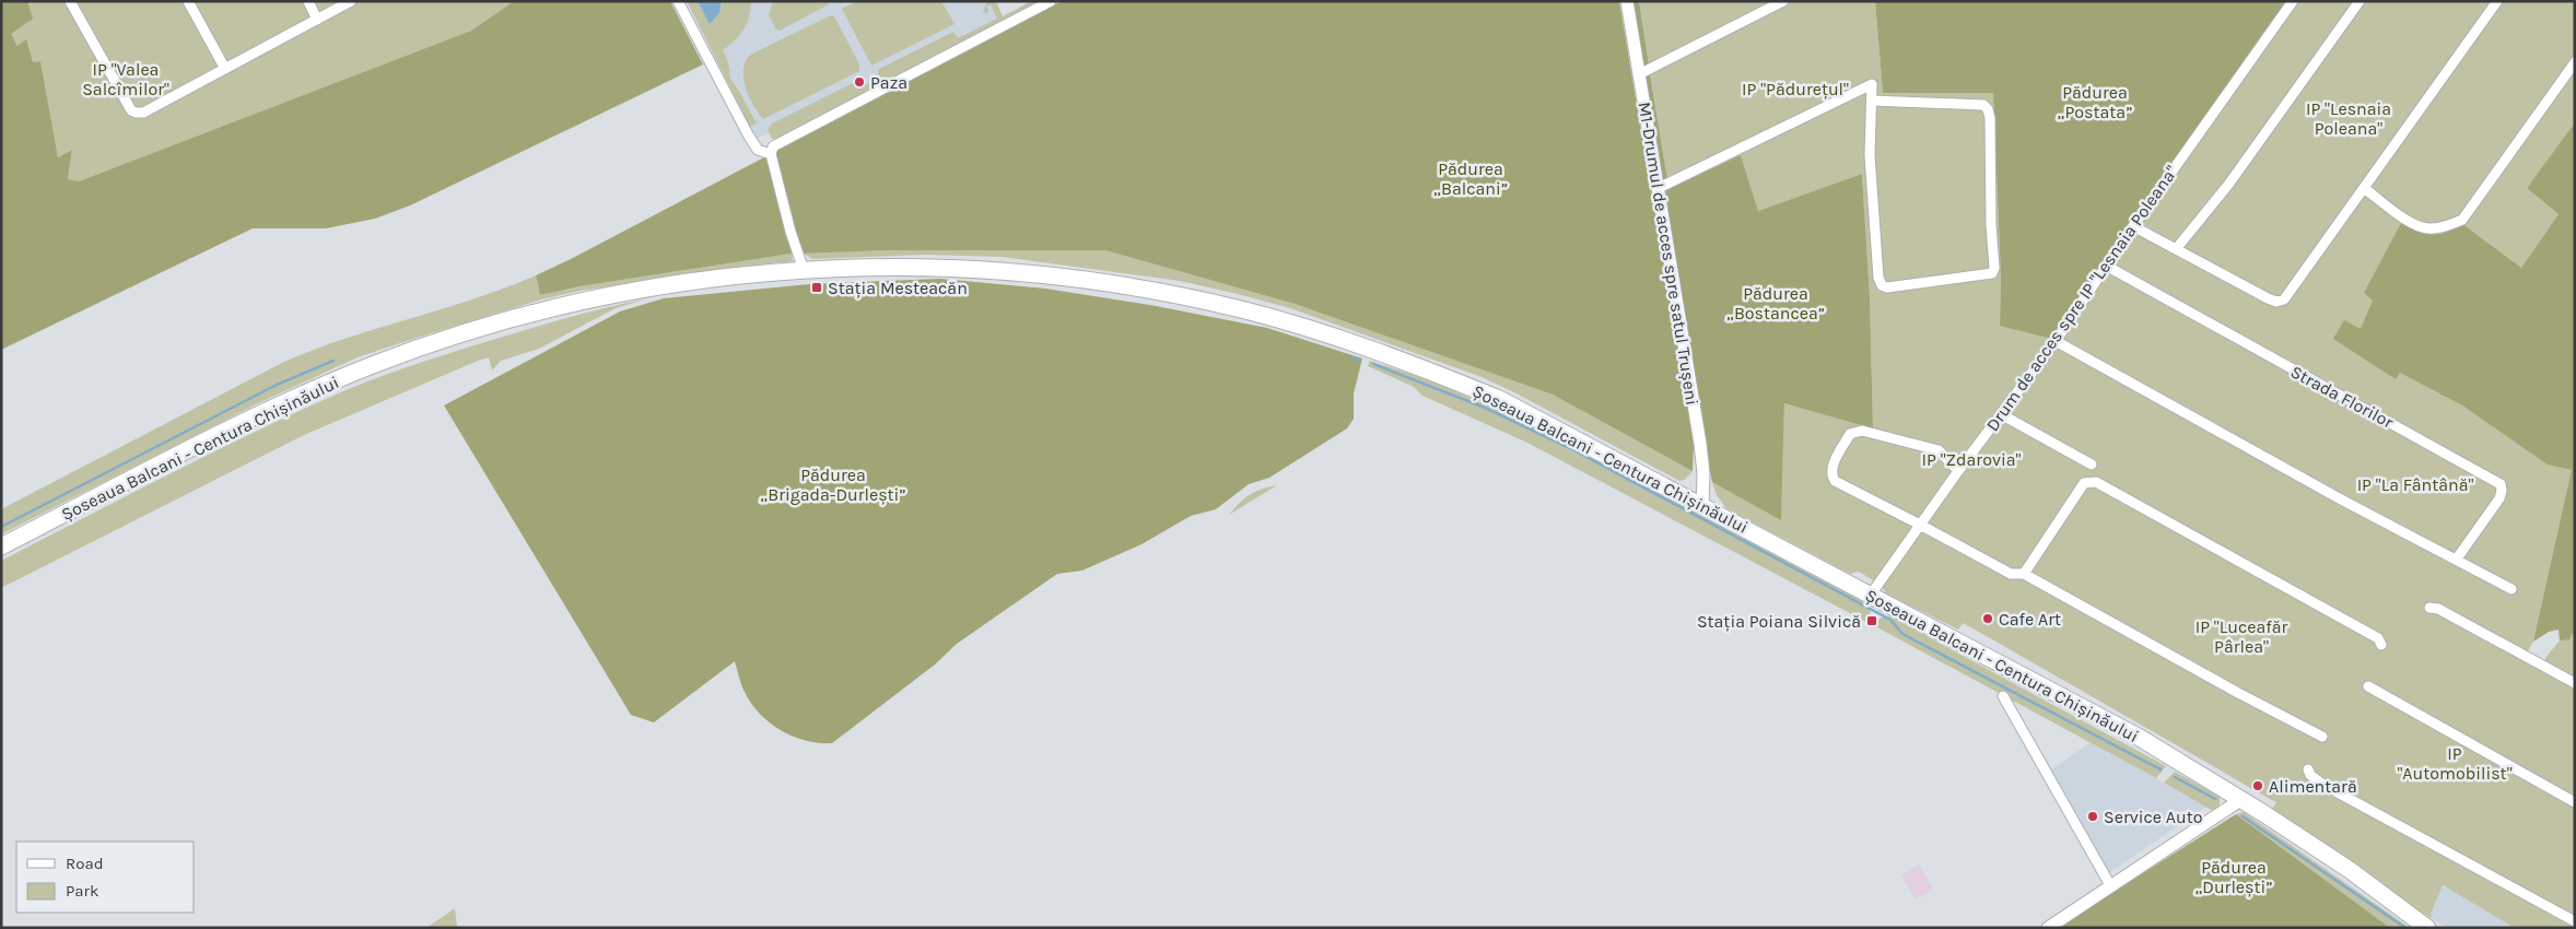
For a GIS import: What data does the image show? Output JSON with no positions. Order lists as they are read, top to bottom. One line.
{"streets":{"highway":["Șoseaua Balcani - Centura Chișinăului"],"street":["M1-Drumul de acces spre satul Trușeni","Drum de acces spre IP \"Lesnaia Poleana\"","Strada Florilor"]},"crossings":[["M1-Drumul de acces spre satul Trușeni","Șoseaua Balcani - Centura Chișinăului"],["Drum de acces spre IP \"Lesnaia Poleana\"","Strada Florilor"],["Drum de acces spre IP \"Lesnaia Poleana\"","Șoseaua Balcani - Centura Chișinăului"]],"parks":["IP \"Valea Salcîmilor\"","IP \"Pădurețul\"","Pădurea „Postata”","IP \"Lesnaia Poleana\"","Pădurea „Balcani”","Pădurea „Bostancea”","IP \"Zdarovia\"","Pădurea „Brigada-Durlești”","IP \"La Fântână\"","IP \"Luceafăr Pârlea\"","IP \"Automobilist\"","Pădurea „Durlești”"],"places":{"other":["Paza","Cafe Art","Alimentară","Service Auto"],"transit":["Stația Mesteacăn","Stația Poiana Silvică"]},"legend":["Road","Park"]}
